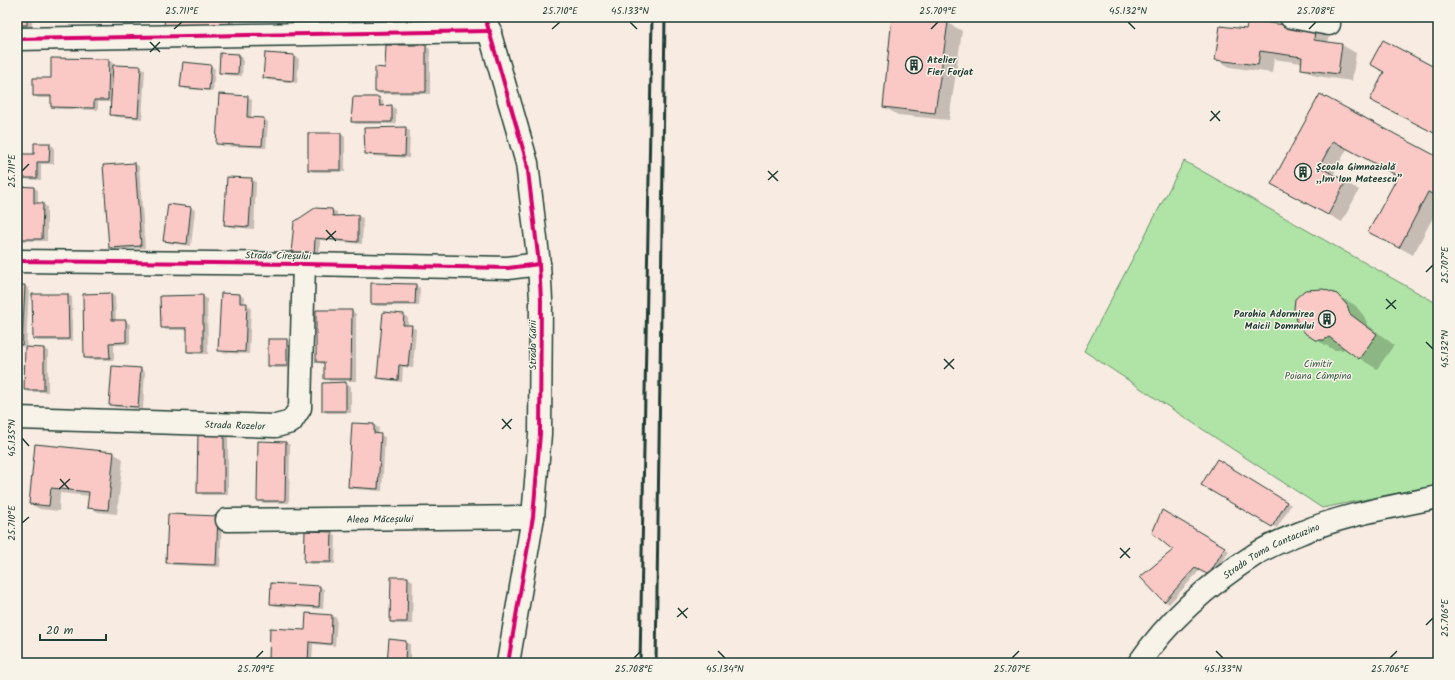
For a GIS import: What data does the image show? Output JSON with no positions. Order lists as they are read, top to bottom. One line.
{"streets":{"street":["Strada Cireșului","Strada Gării","Strada Rozelor","Aleea Măceșului","Strada Toma Cantacuzino"]},"crossings":[["Strada Cireșului","Strada Gării"],["Strada Cireșului","Strada Rozelor"],["Strada Gării","Aleea Măceșului"]],"parks":["Cimitir Poiana Câmpina"],"places":{"building":["Atelier Fier Forjat","Şcoala Gimnazială „Inv Ion Mateescu”","Parohia Adormirea Maicii Domnului"]},"scale_bar":"20 m","coordinates":["25.711°E","25.710°E","45.133°N","25.709°E","45.132°N","25.708°E","25.707°E","45.135°N","25.706°E","45.134°N"]}
